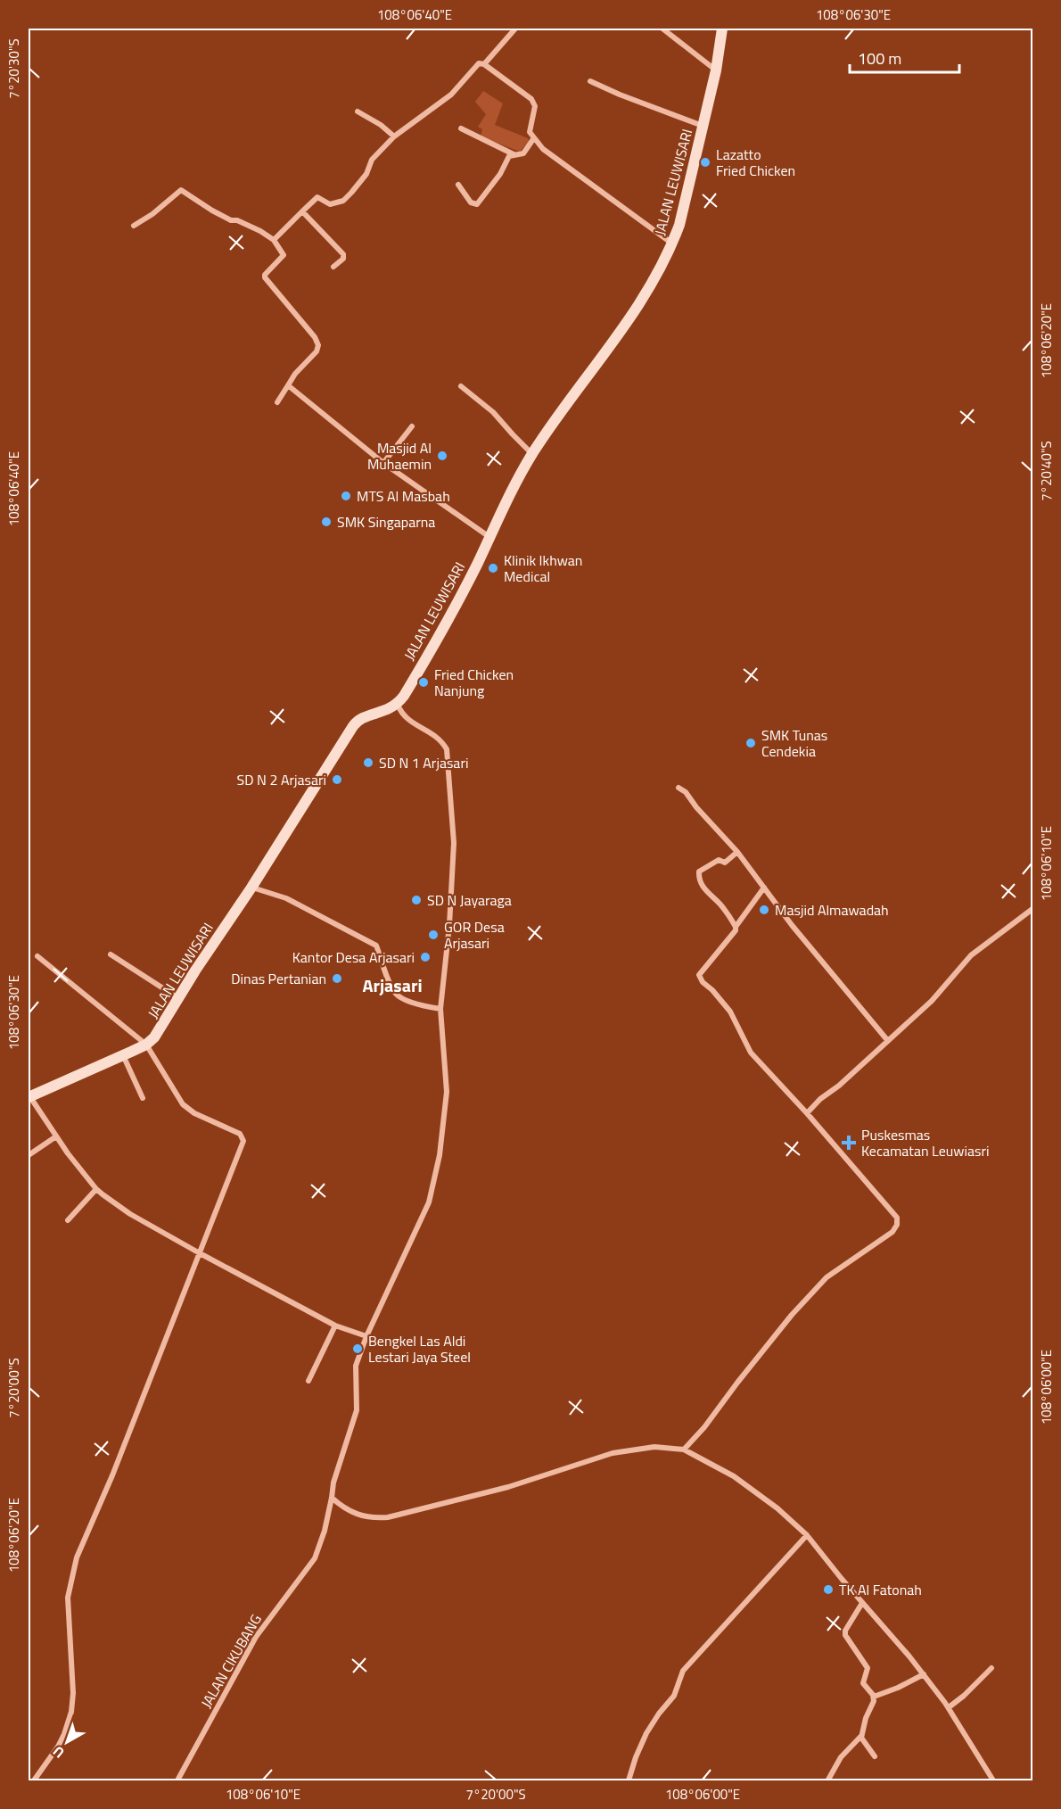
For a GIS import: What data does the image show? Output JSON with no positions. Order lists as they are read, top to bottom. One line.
{"streets":{"main road":["JALAN LEUWISARI"],"street":["JALAN CIKUBANG"]},"crossings":[["JALAN LEUWISARI","JALAN CIKUBANG"]],"districts":["Arjasari"],"places":{"other":["Lazatto Fried Chicken","Masjid Al Muhaemin","MTS Al Masbah","SMK Singaparna","Klinik Ikhwan Medical","Fried Chicken Nanjung","SMK Tunas Cendekia","SD N 1 Arjasari","SD N 2 Arjasari","SD N Jayaraga","Masjid Almawadah","GOR Desa Arjasari","Kantor Desa Arjasari","Dinas Pertanian","Bengkel Las Aldi Lestari Jaya Steel","TK Al Fatonah"],"health":["Puskesmas Kecamatan Leuwiasri"]},"scale_bar":"100 m","north":"bottom left","coordinates":["108°06'40\"E","108°06'30\"E","7°20'30\"S","108°06'20\"E","7°20'40\"S","108°06'10\"E","108°06'00\"E","7°20'00\"S"]}
